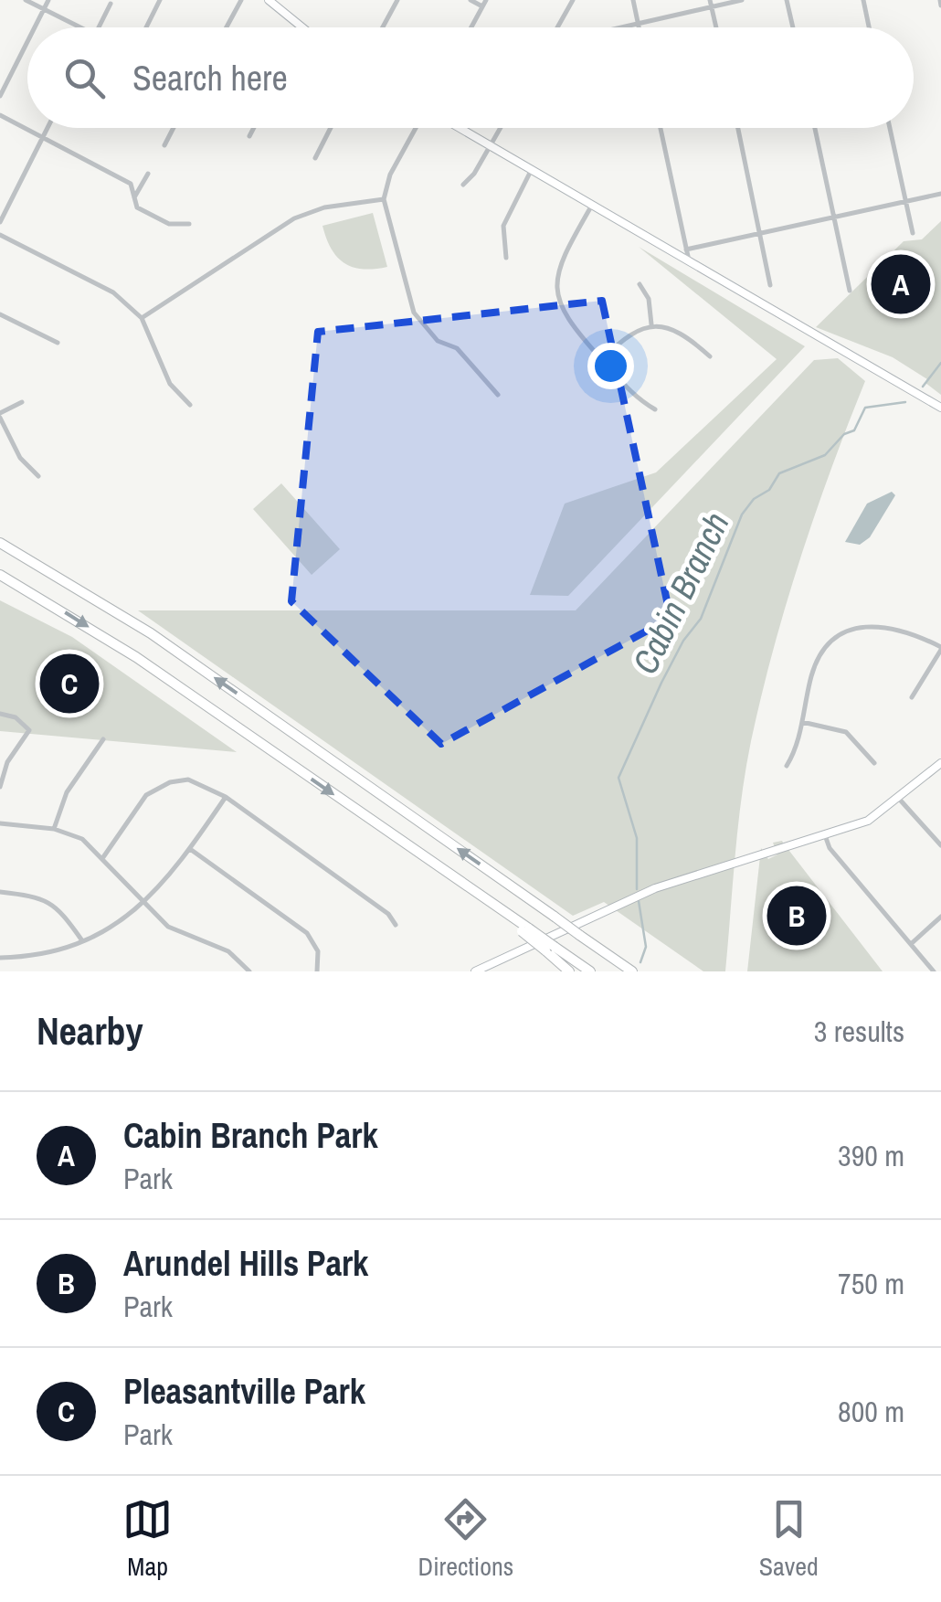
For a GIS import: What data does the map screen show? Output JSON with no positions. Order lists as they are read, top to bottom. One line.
{"water":["Cabin Branch"],"page":{"search":"Search here","pins":["A","C","B"],"heading":["Nearby","3 results"],"list":[{"mark":"A","name":"Cabin Branch Park","note":"Park","value":"390 m"},{"mark":"B","name":"Arundel Hills Park","note":"Park","value":"750 m"},{"mark":"C","name":"Pleasantville Park","note":"Park","value":"800 m"}],"nav":["Map","Directions","Saved"]}}
